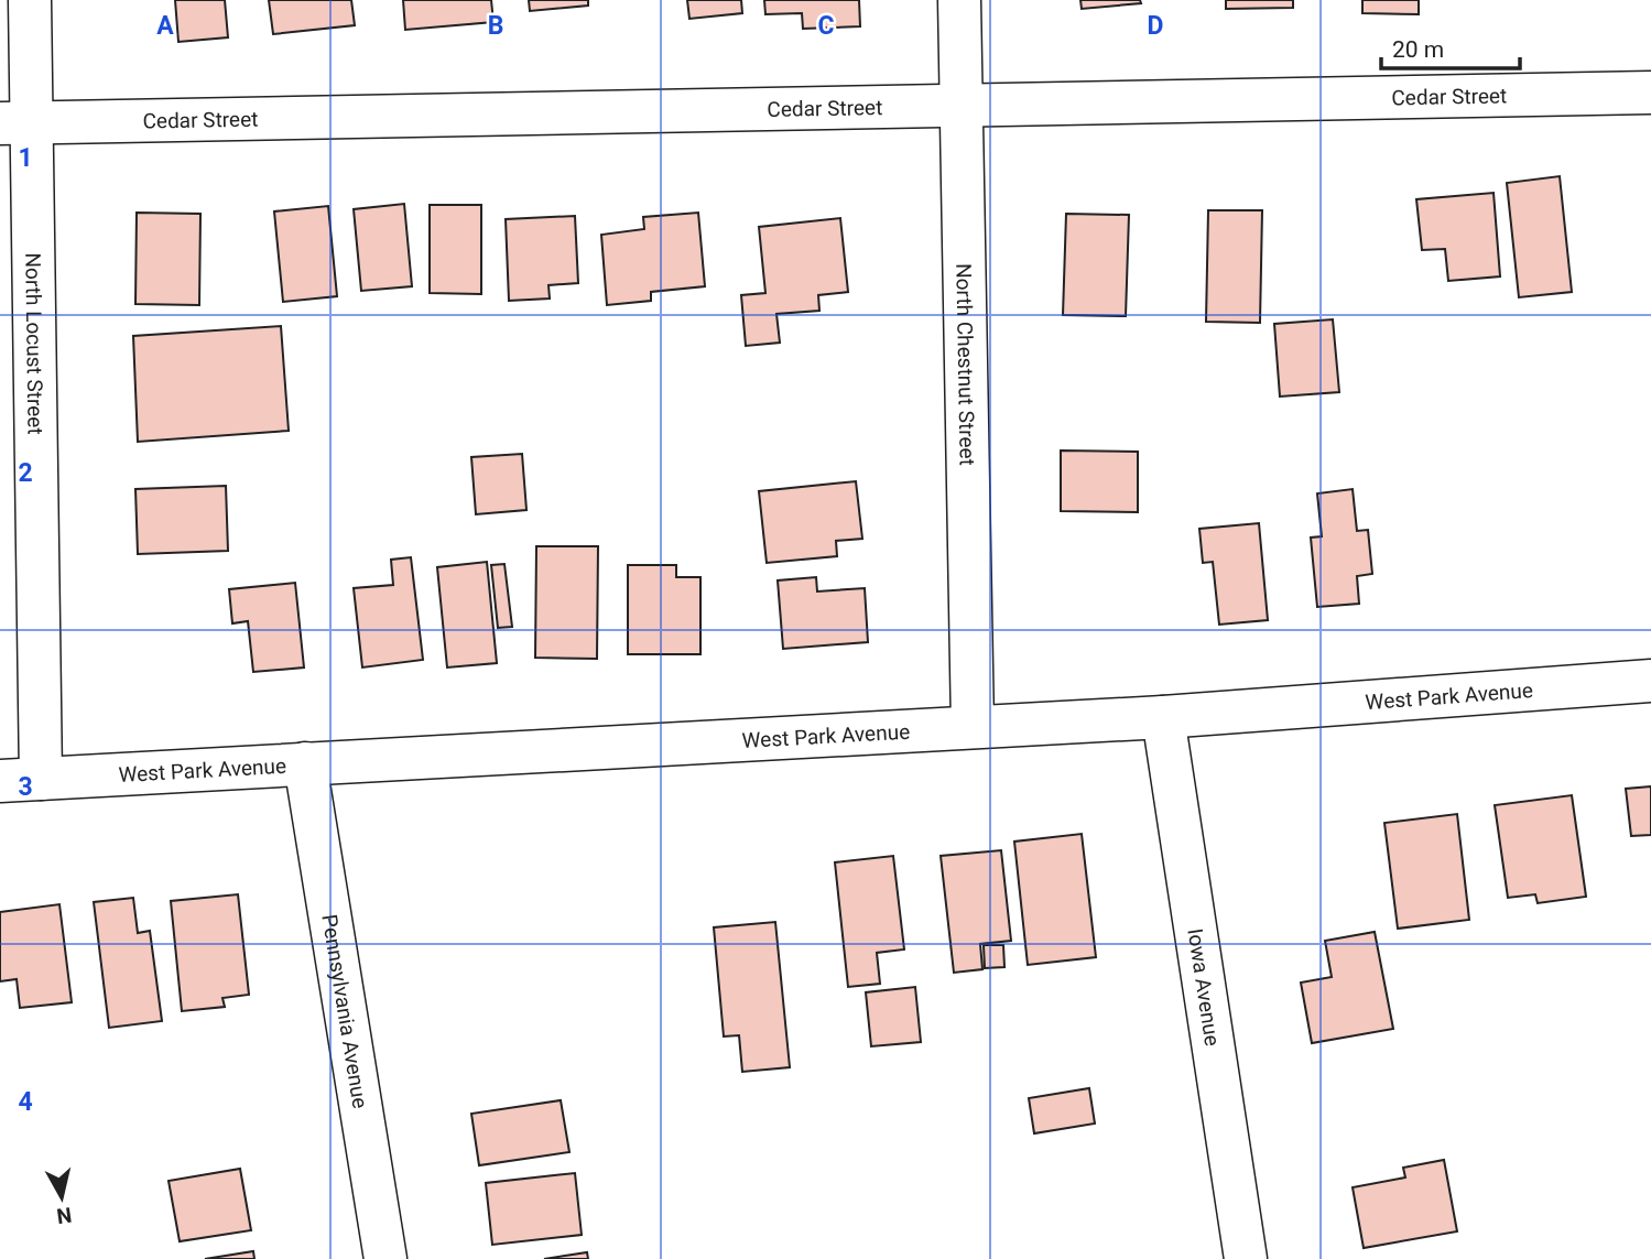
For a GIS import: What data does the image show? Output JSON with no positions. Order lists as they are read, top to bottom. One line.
{"streets":{"street":["Cedar Street","North Locust Street","North Chestnut Street","West Park Avenue","Iowa Avenue","Pennsylvania Avenue"]},"crossings":[["Cedar Street","North Locust Street"],["Cedar Street","North Chestnut Street"],["North Locust Street","West Park Avenue"],["North Chestnut Street","West Park Avenue"],["West Park Avenue","Iowa Avenue"],["West Park Avenue","Pennsylvania Avenue"]],"scale_bar":"20 m","north":"bottom","grid":{"columns":["A","B","C","D"],"rows":["1","2","3","4"]}}
